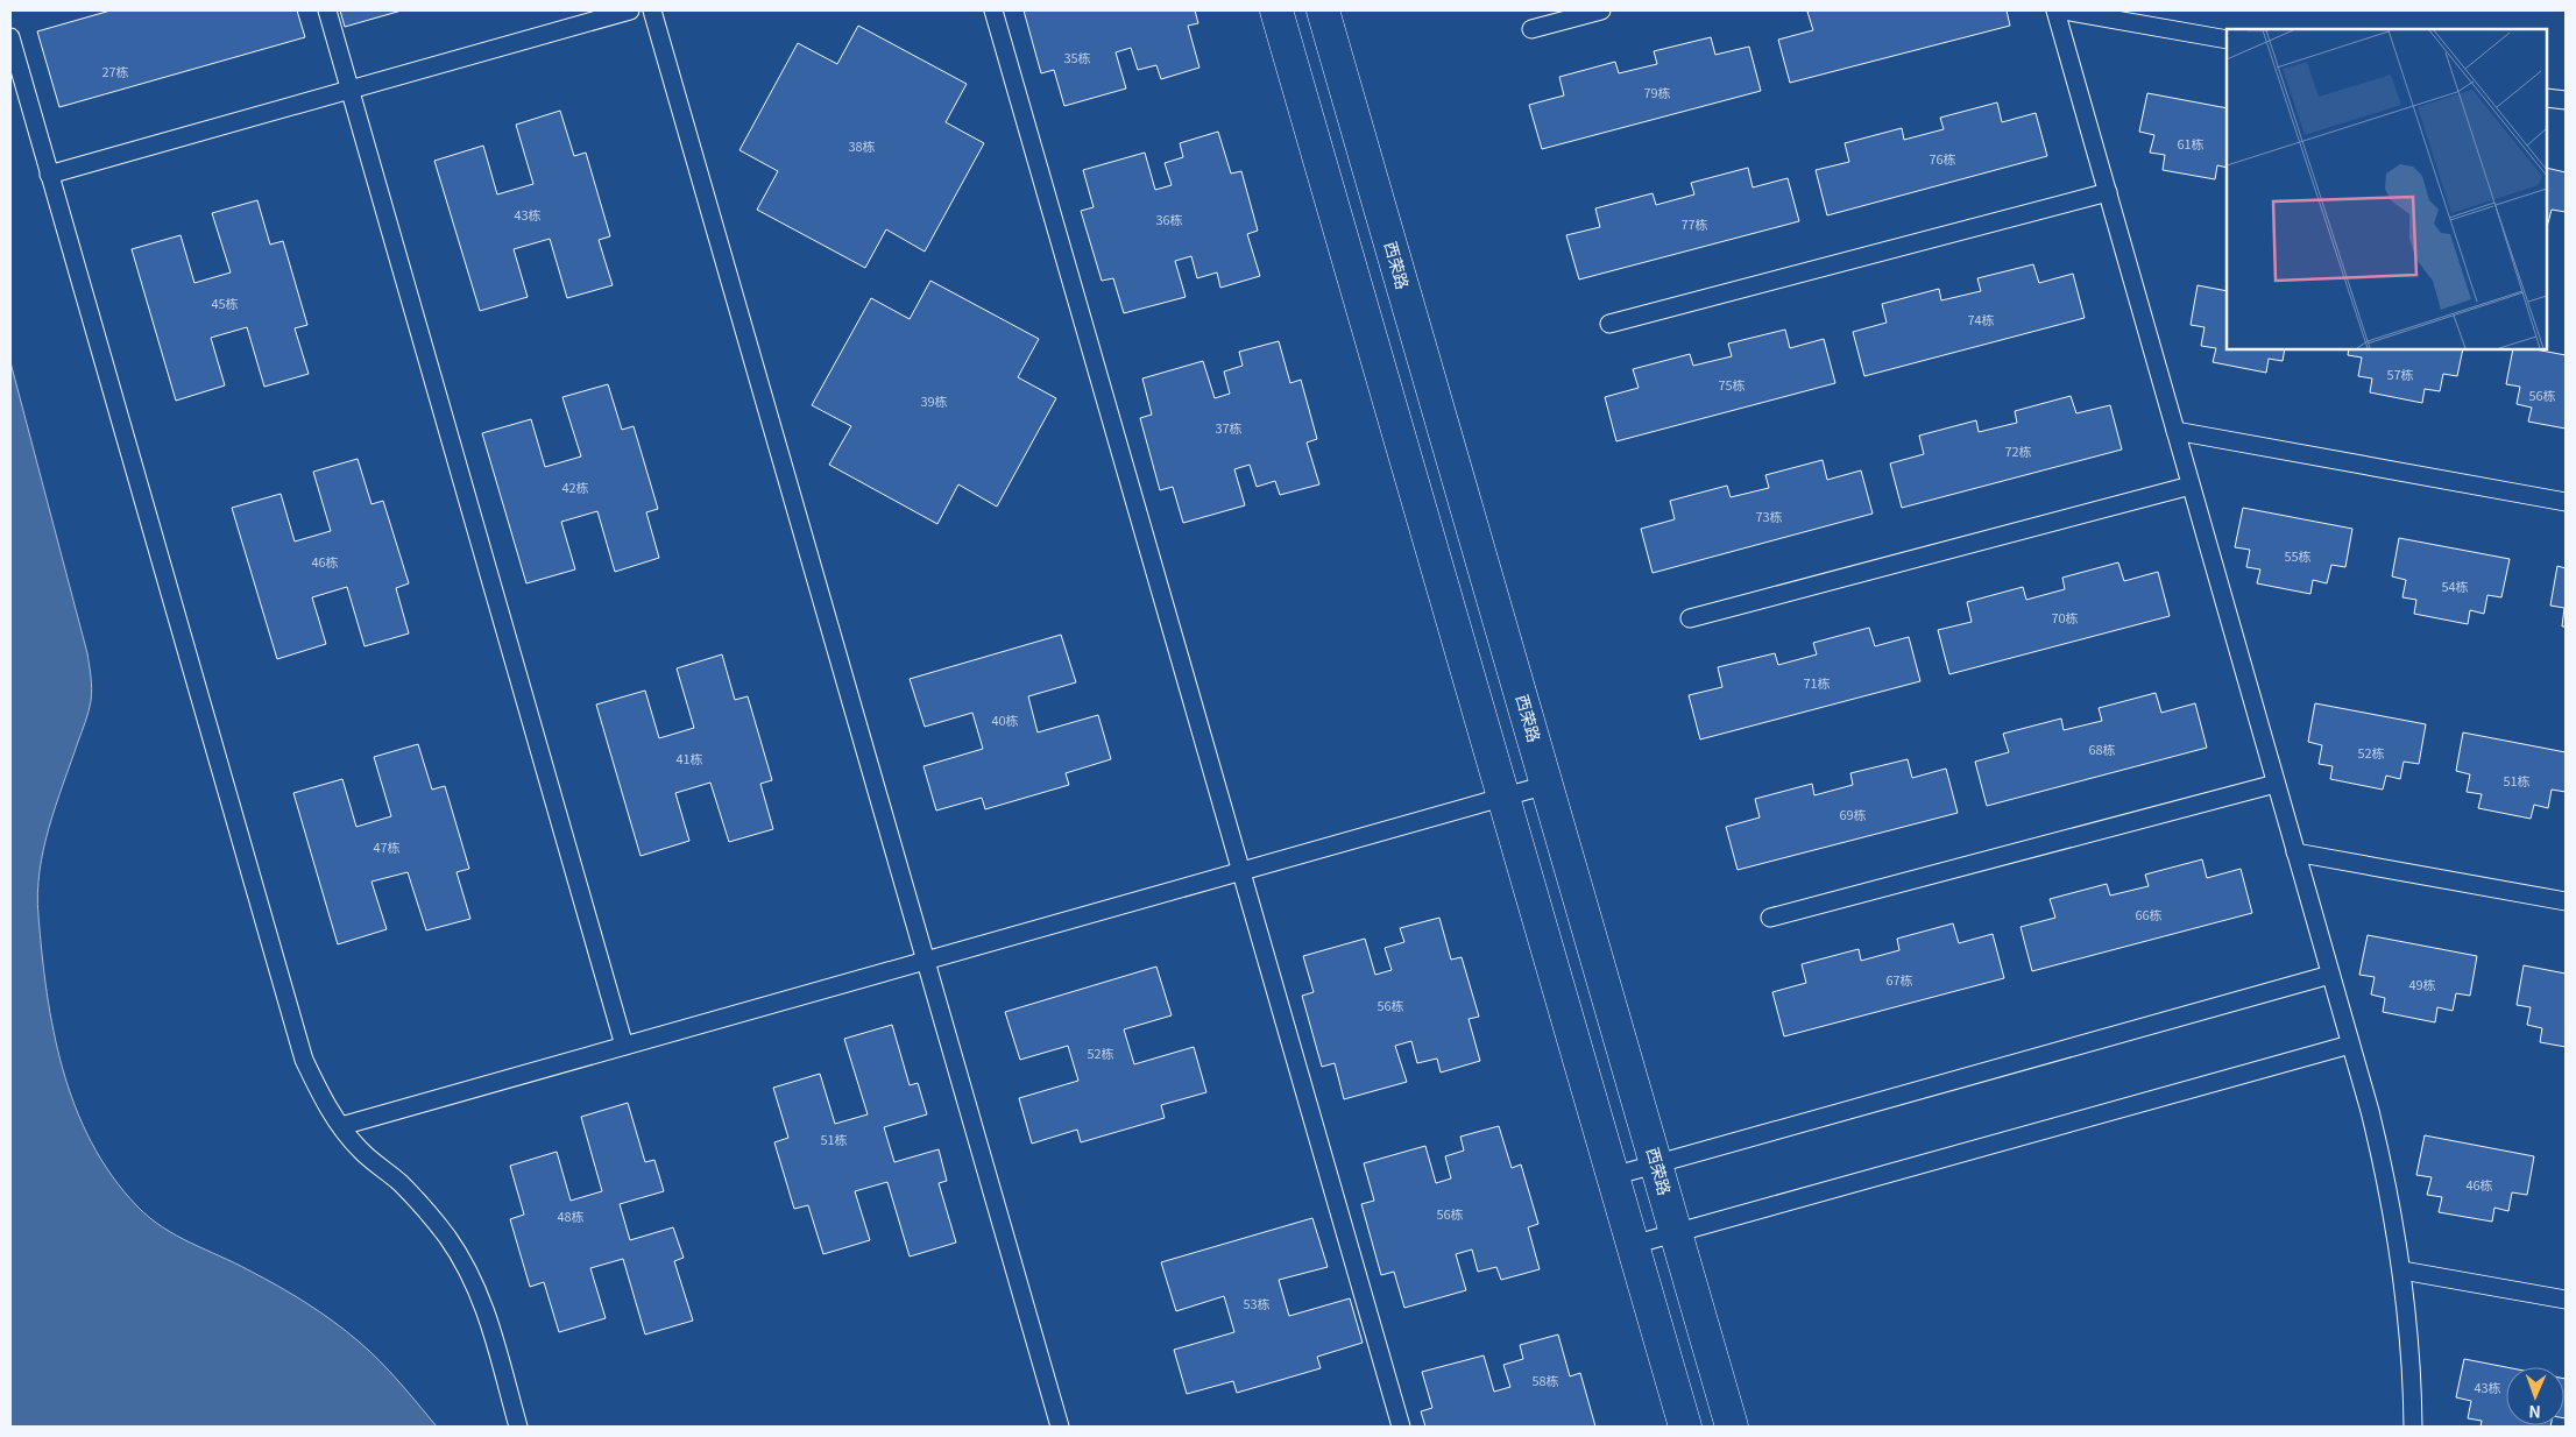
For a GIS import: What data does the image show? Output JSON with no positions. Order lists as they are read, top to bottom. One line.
{"streets":{"street":["西荣路"]},"house_numbers":["35栋","27栋","79栋","61栋","38栋","76栋","43栋","36栋","77栋","45栋","74栋","57栋","75栋","56栋","39栋","37栋","72栋","42栋","73栋","55栋","46栋","54栋","70栋","71栋","40栋","68栋","52栋","41栋","51栋","69栋","47栋","66栋","67栋","49栋","56栋","52栋","51栋","46栋","56栋","48栋","53栋","58栋","43栋"],"north":"bottom"}
